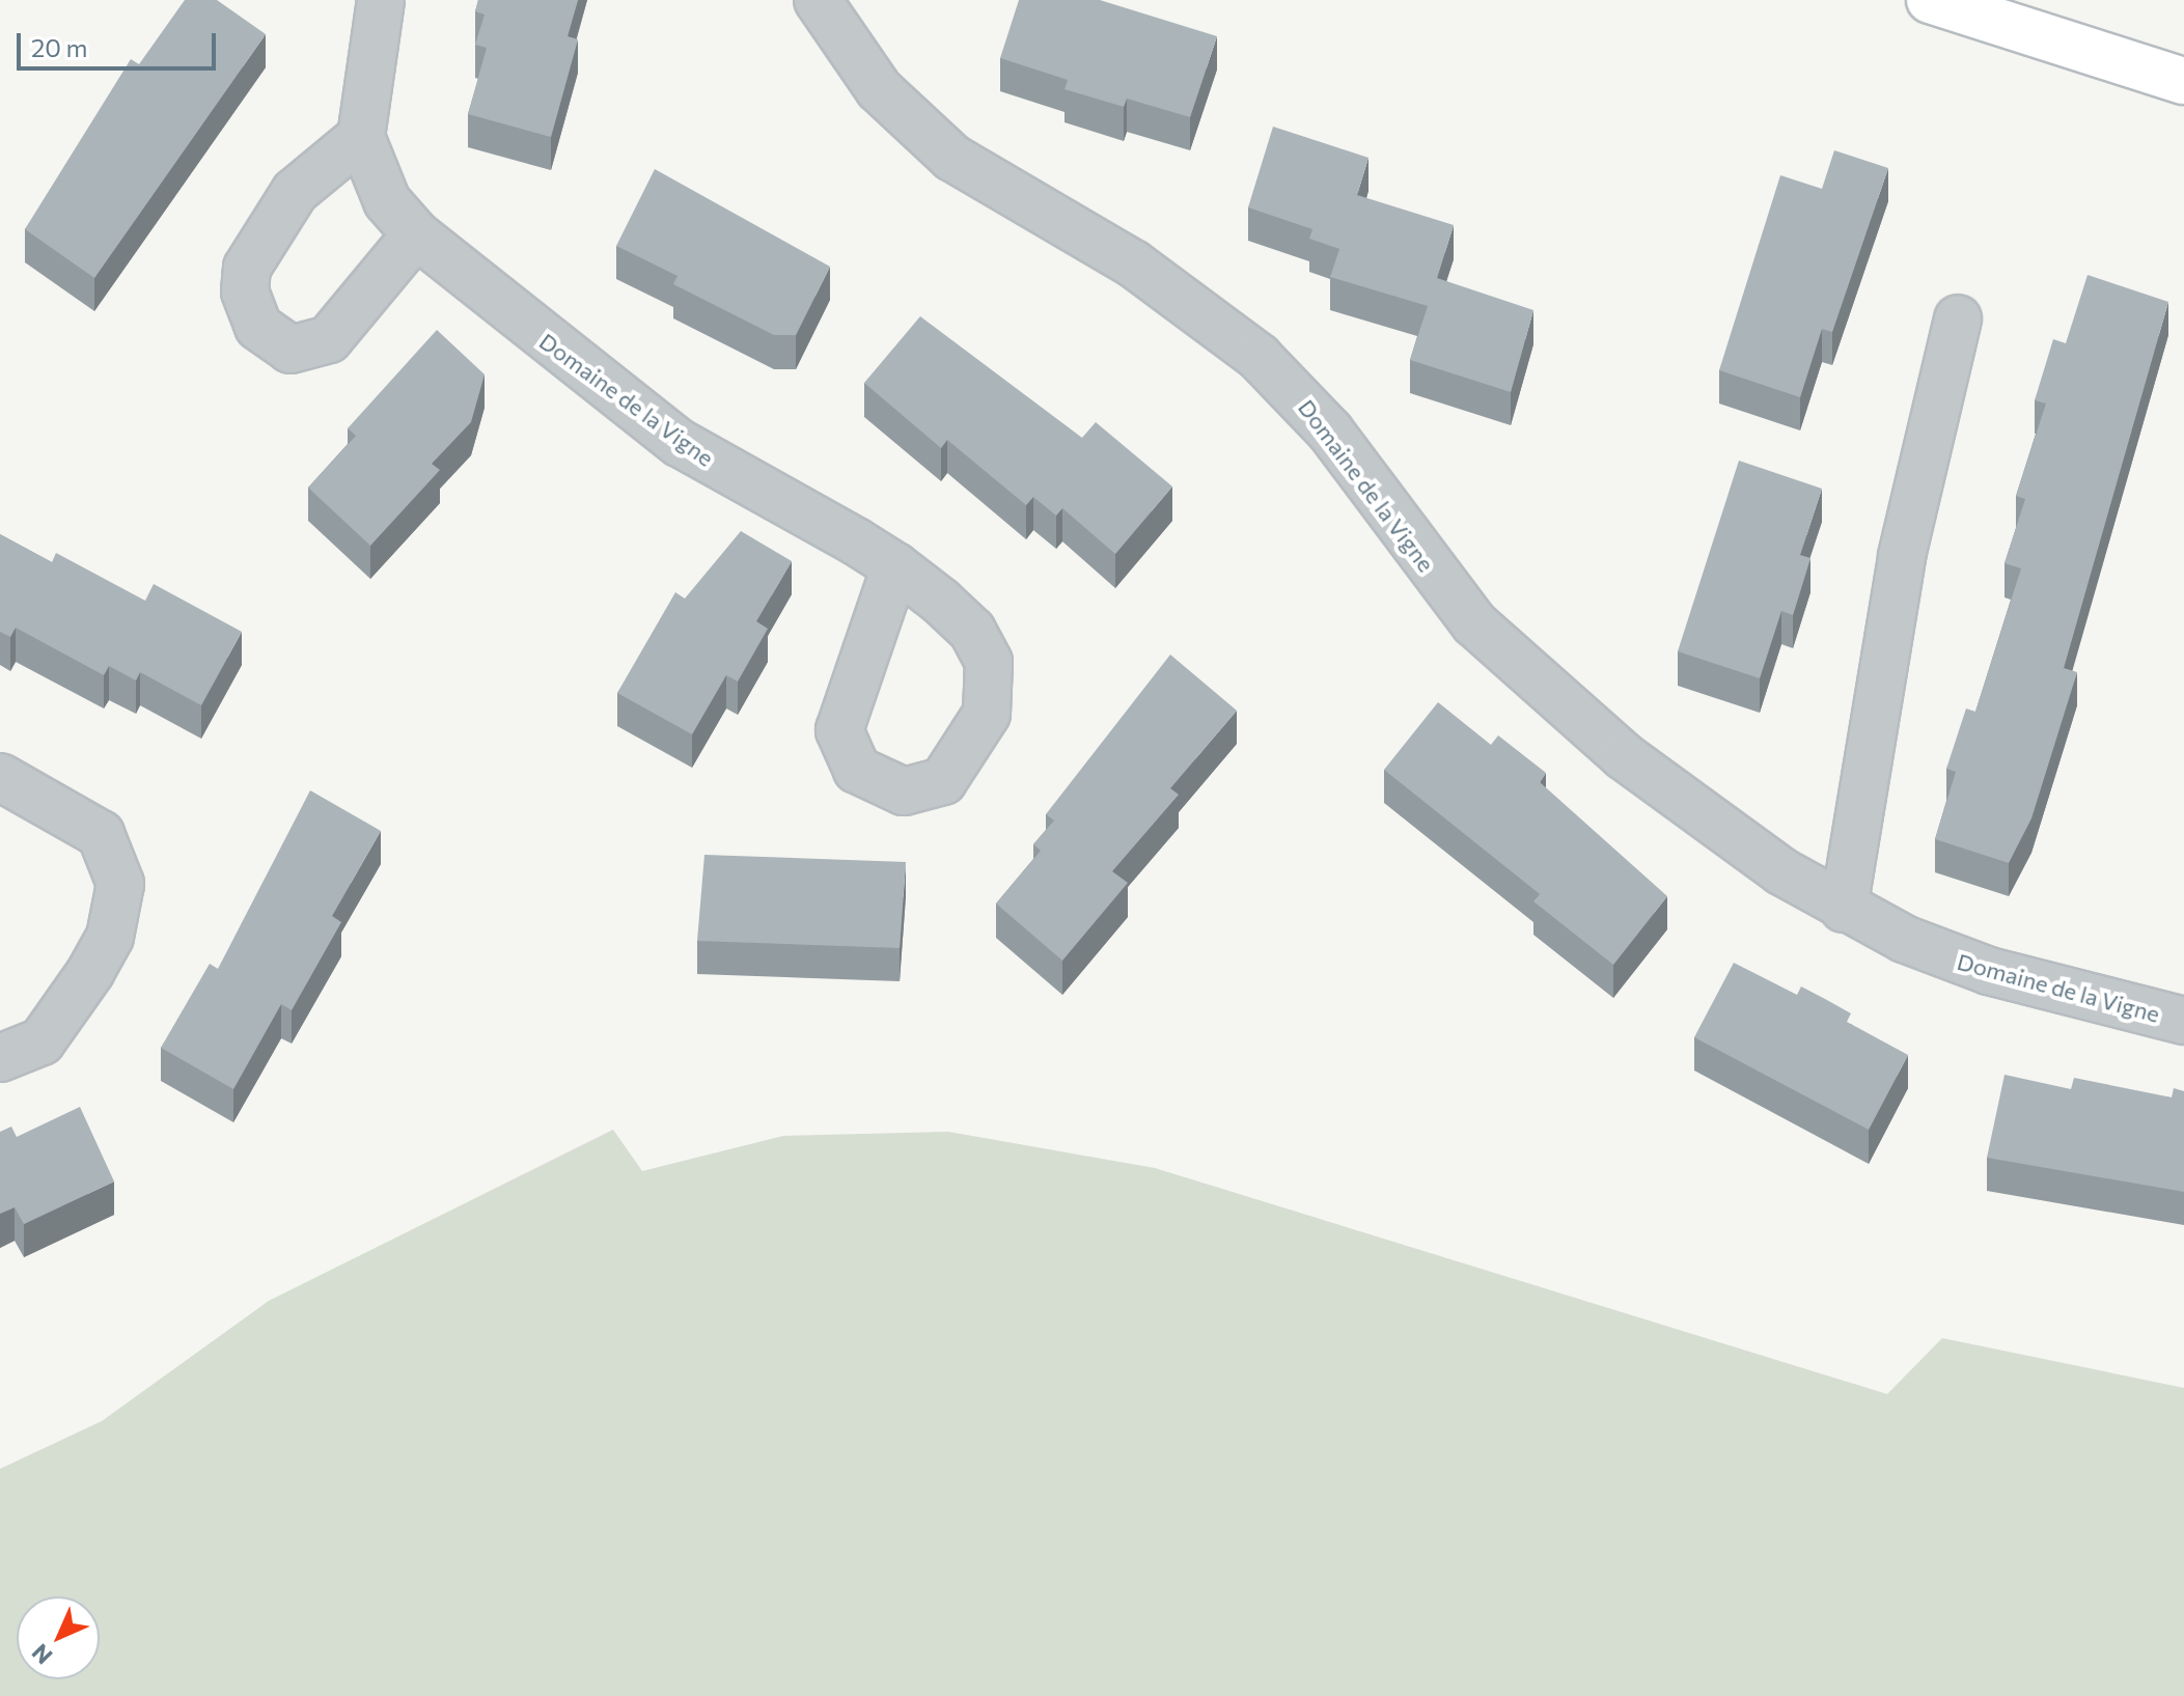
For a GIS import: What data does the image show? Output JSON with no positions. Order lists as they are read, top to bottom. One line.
{"streets":{"street":["Domaine de la Vigne"]},"scale_bar":"20 m","north":"bottom left"}
